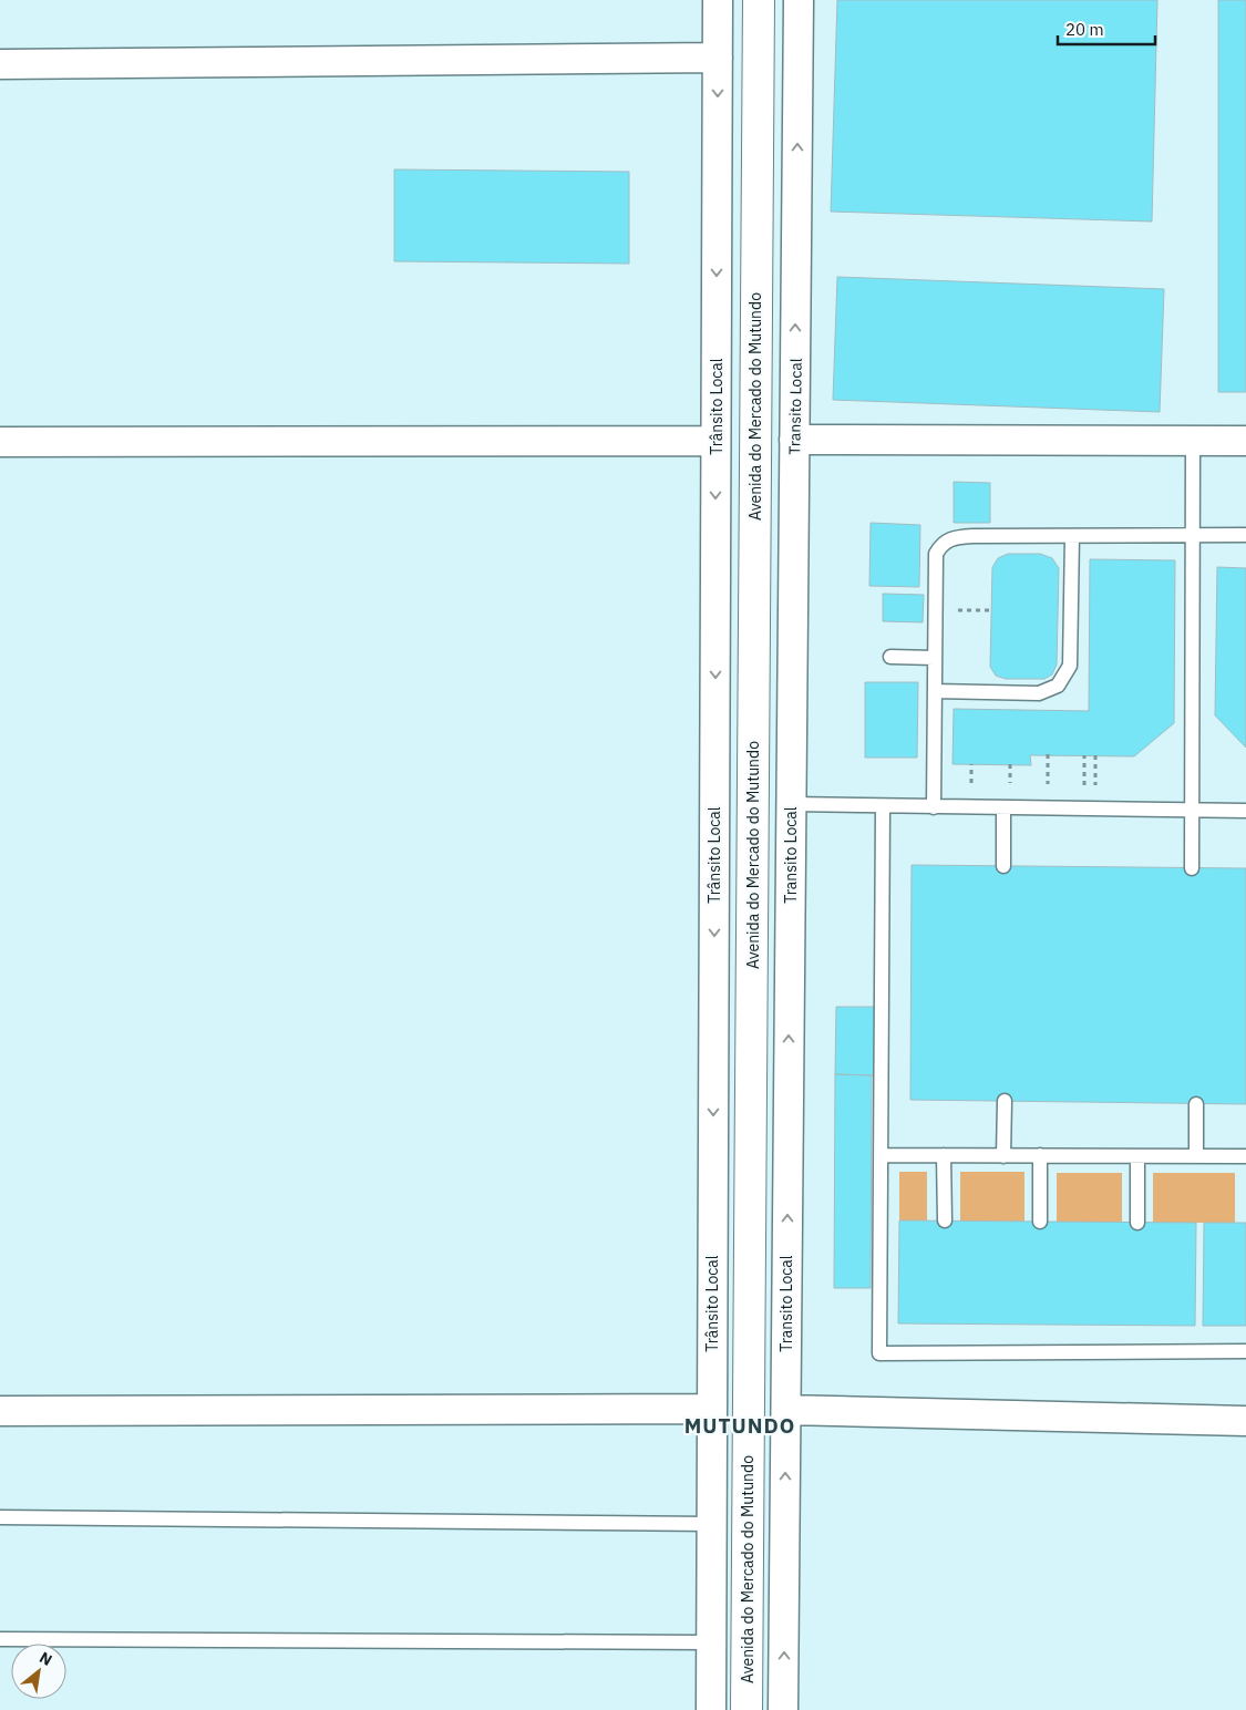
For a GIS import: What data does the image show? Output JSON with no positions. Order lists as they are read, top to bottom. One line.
{"streets":{"main road":["Avenida do Mercado do Mutundo"],"street":["Trânsito Local","Transito Local"]},"one_way":["Trânsito Local","Transito Local"],"districts":["MUTUNDO"],"scale_bar":"20 m","north":"top right"}
